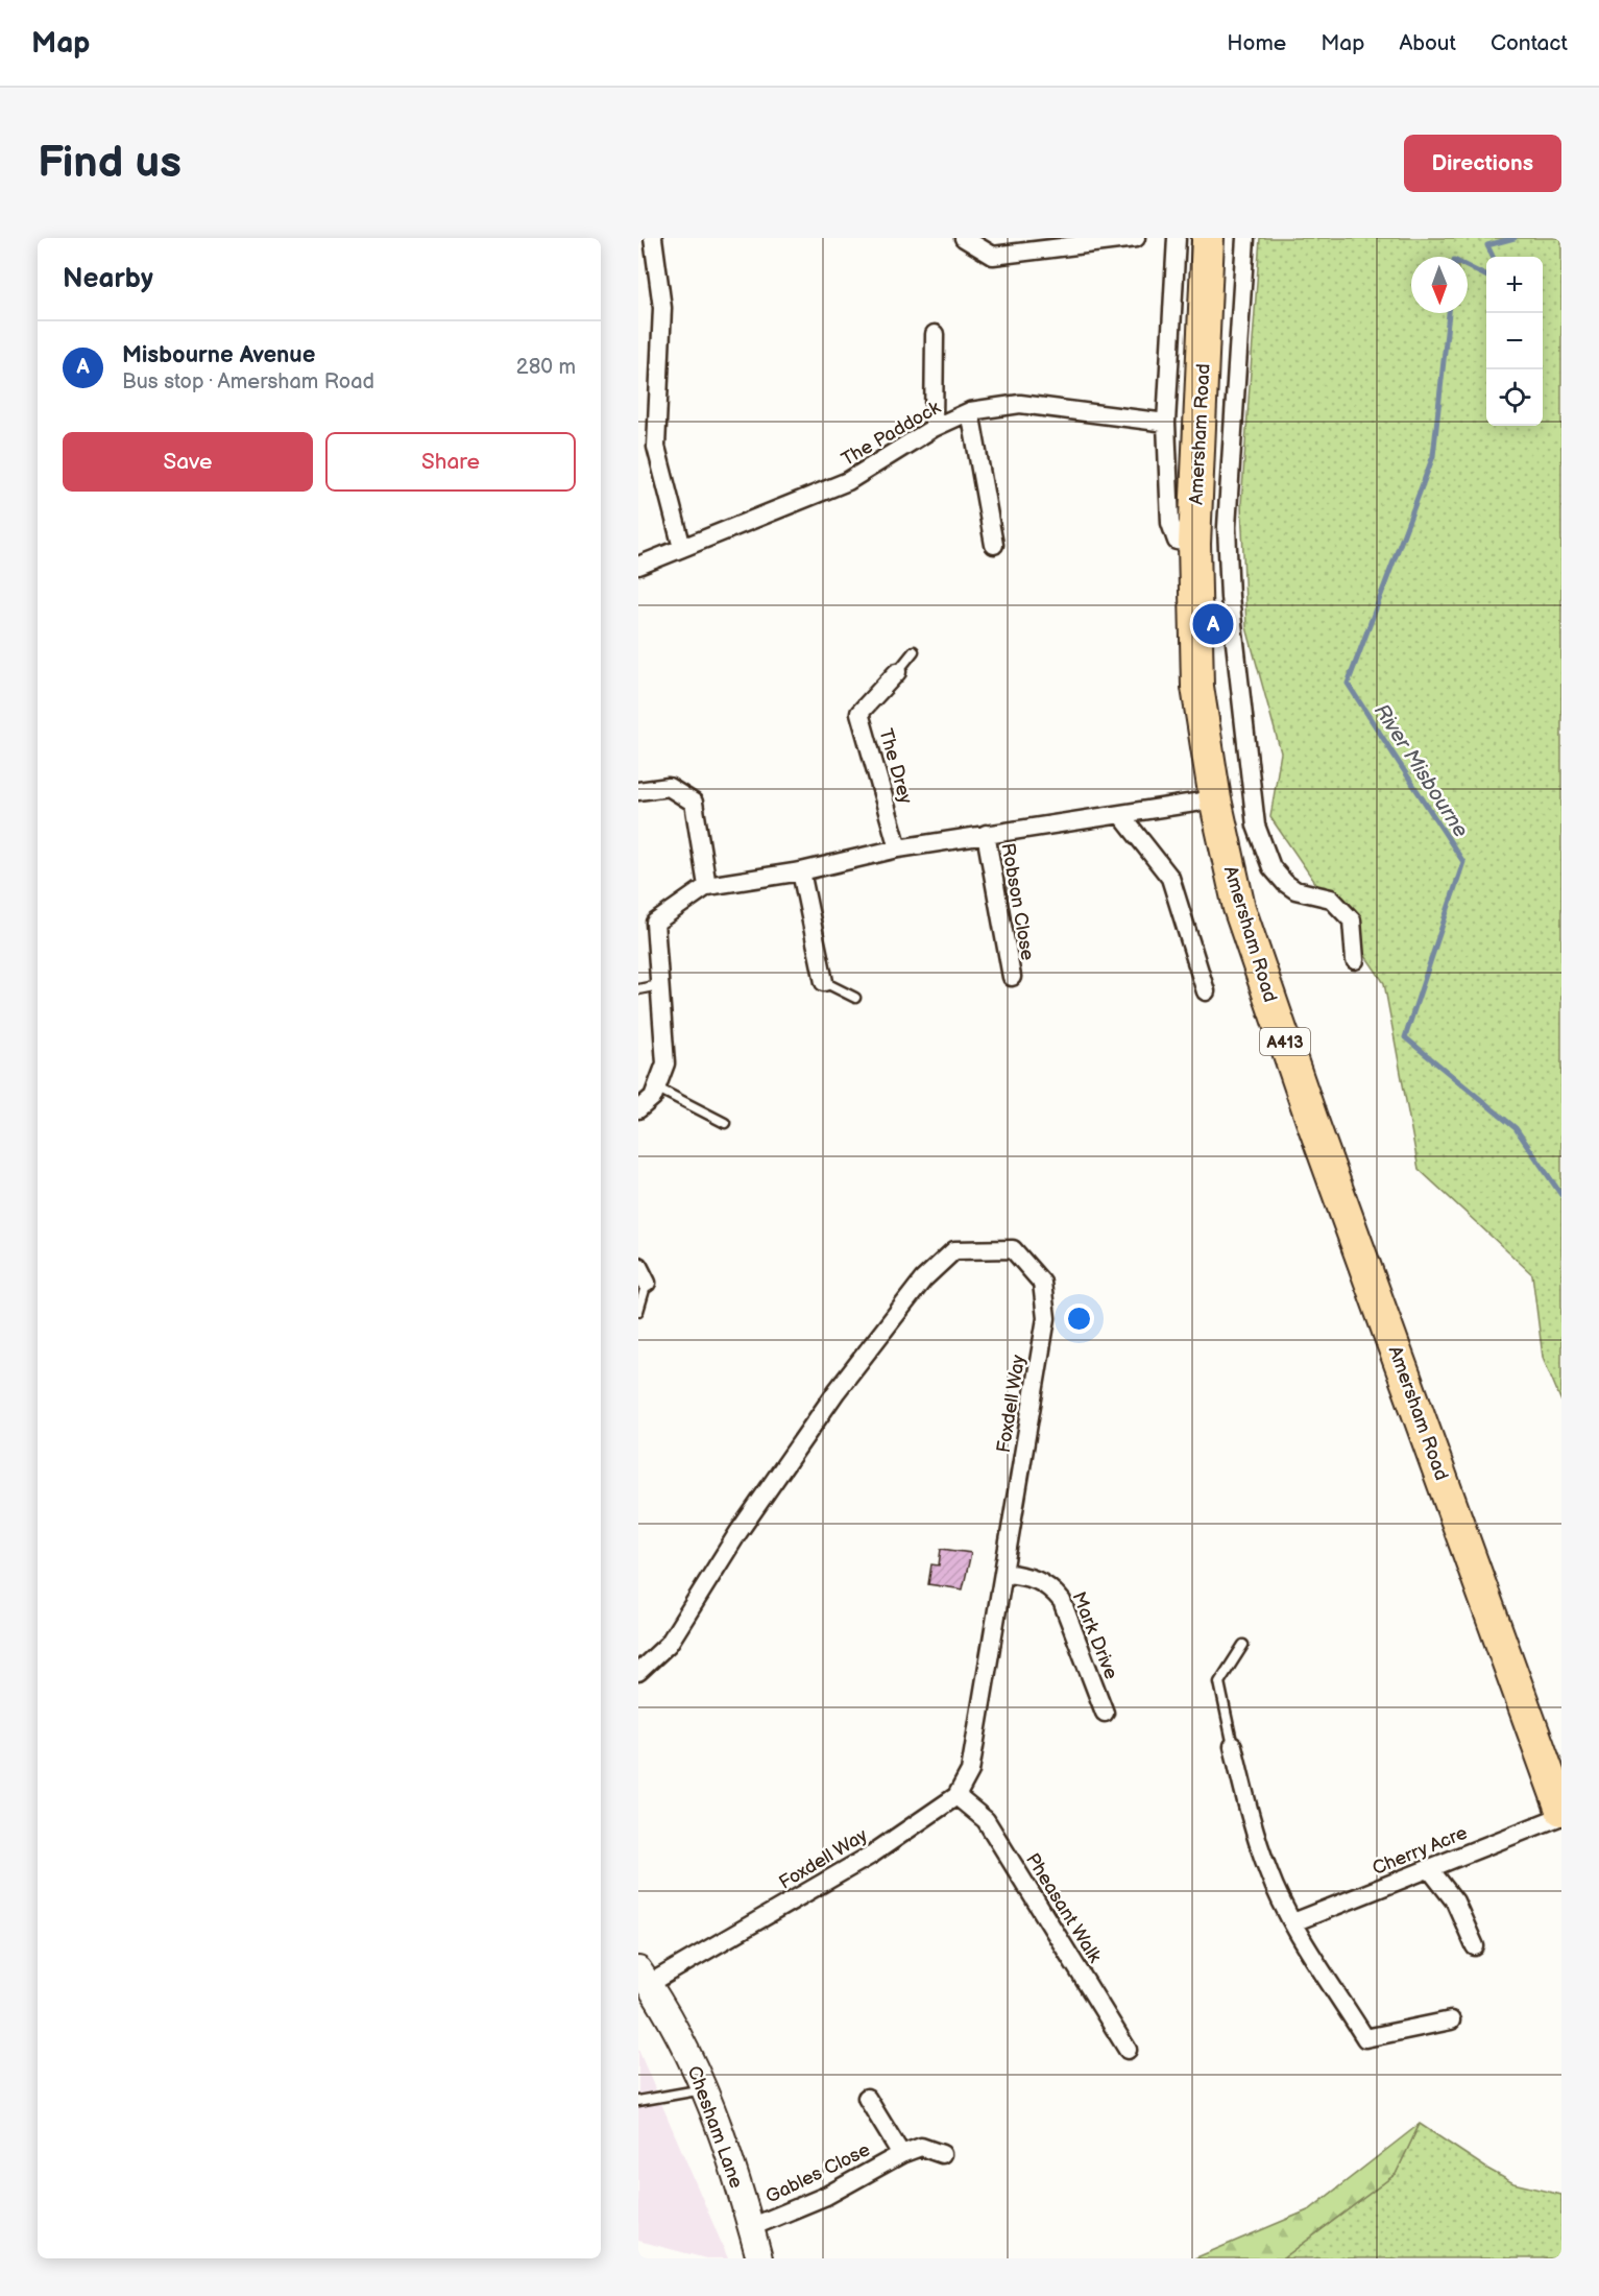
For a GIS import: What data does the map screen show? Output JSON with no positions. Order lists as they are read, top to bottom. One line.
{"streets":{"highway":["Amersham Road","A413"],"street":["The Paddock","The Drey","Robson Close","Foxdell Way","Mark Drive","Cherry Acre","Pheasant Walk","Chesham Lane","Gables Close"]},"crossings":[["Foxdell Way","Mark Drive"],["Foxdell Way","Pheasant Walk"],["Foxdell Way","Chesham Lane"],["Chesham Lane","Gables Close"]],"water":["River Misbourne"],"north":"bottom","page":{"header":"Map","nav":["Home","Map","About","Contact"],"buttons":["Directions",["Save","Share"]],"title":"Find us","heading":"Nearby","map_buttons":["+","−"],"list":[{"mark":"A","name":"Misbourne Avenue","note":"Bus stop · Amersham Road","value":"280 m"}],"pins":"A"}}
